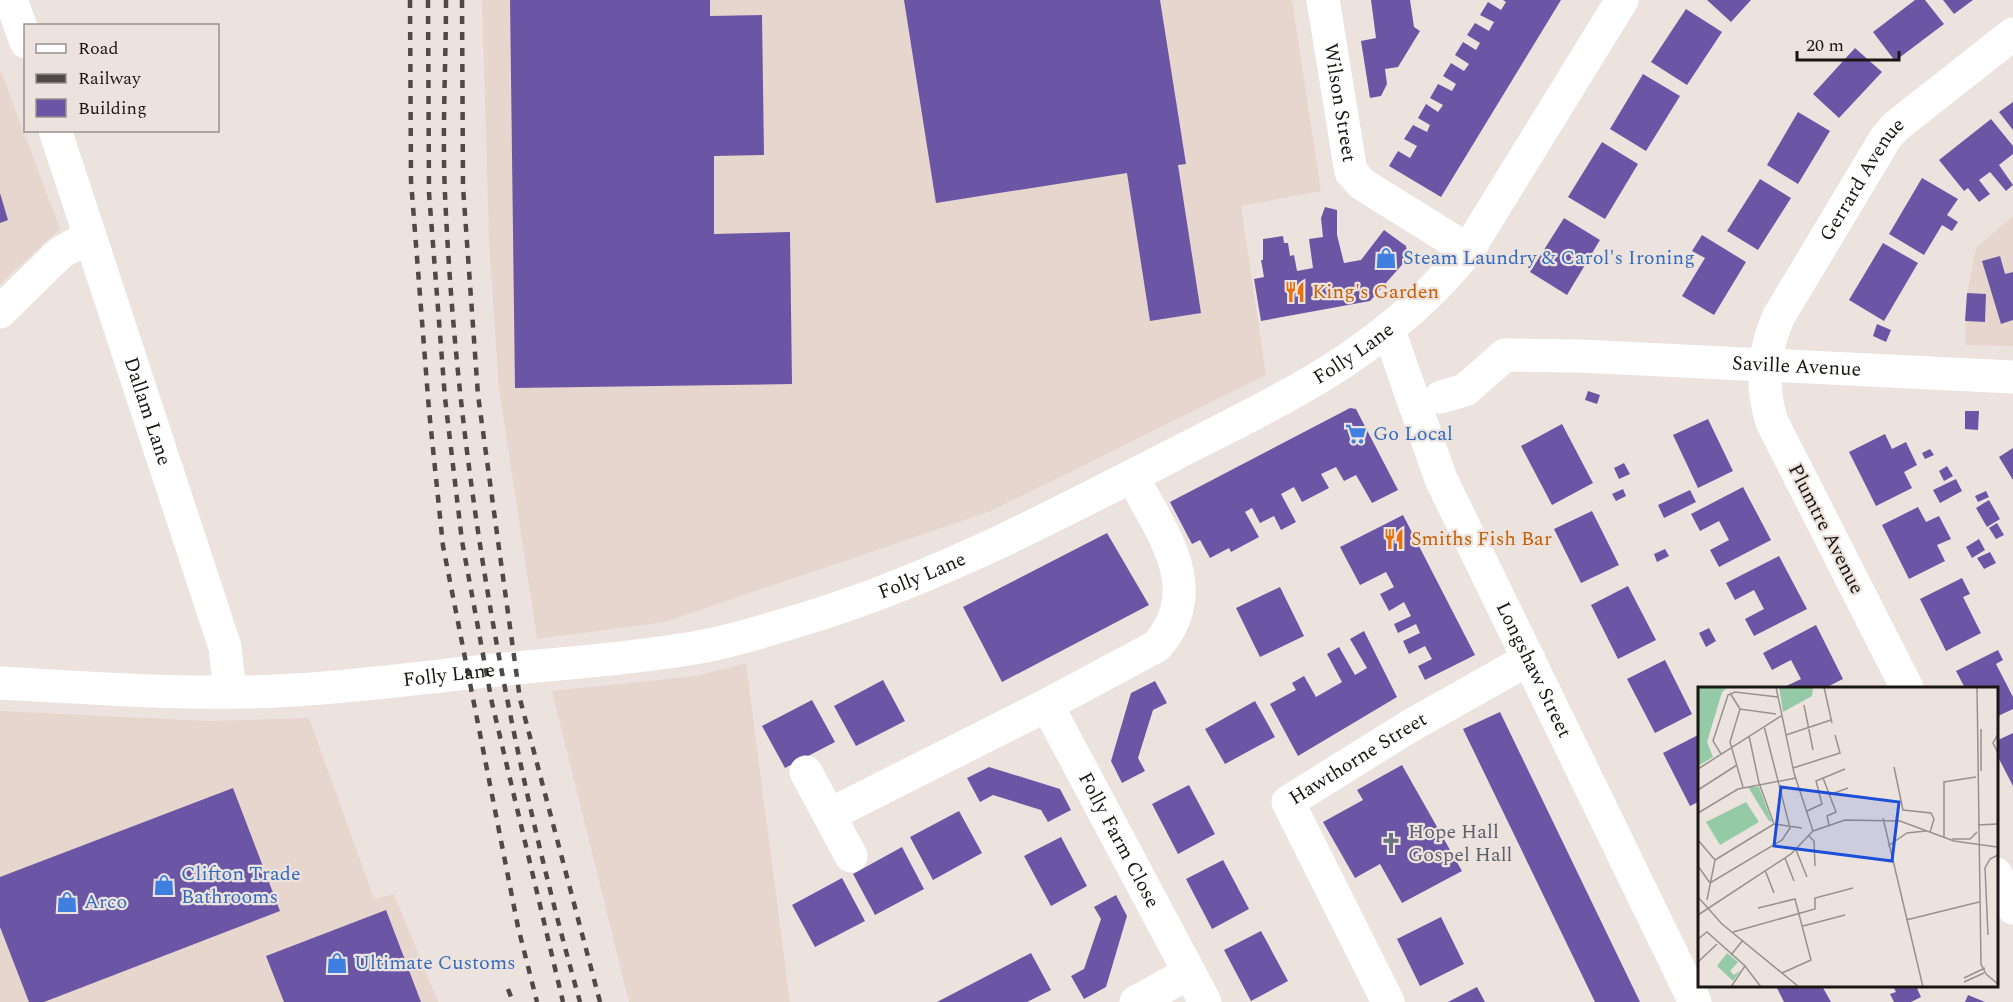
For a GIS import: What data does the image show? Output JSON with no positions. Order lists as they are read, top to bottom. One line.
{"streets":{"street":["Wilson Street","Gerrard Avenue","Folly Lane","Saville Avenue","Dallam Lane","Plumtre Avenue","Longshaw Street","Hawthorne Street","Folly Farm Close"]},"crossings":[["Wilson Street","Folly Lane"],["Gerrard Avenue","Saville Avenue"],["Gerrard Avenue","Plumtre Avenue"],["Folly Lane","Dallam Lane"],["Folly Lane","Longshaw Street"],["Saville Avenue","Plumtre Avenue"],["Longshaw Street","Hawthorne Street"]],"places":{"shop":["Steam Laundry & Carol's Ironing","Clifton Trade Bathrooms","Arco","Ultimate Customs"],"restaurant":["King's Garden","Smiths Fish Bar"],"supermarket":["Go Local"],"church":["Hope Hall Gospel Hall"]},"legend":["Road","Railway","Building"],"scale_bar":"20 m"}
